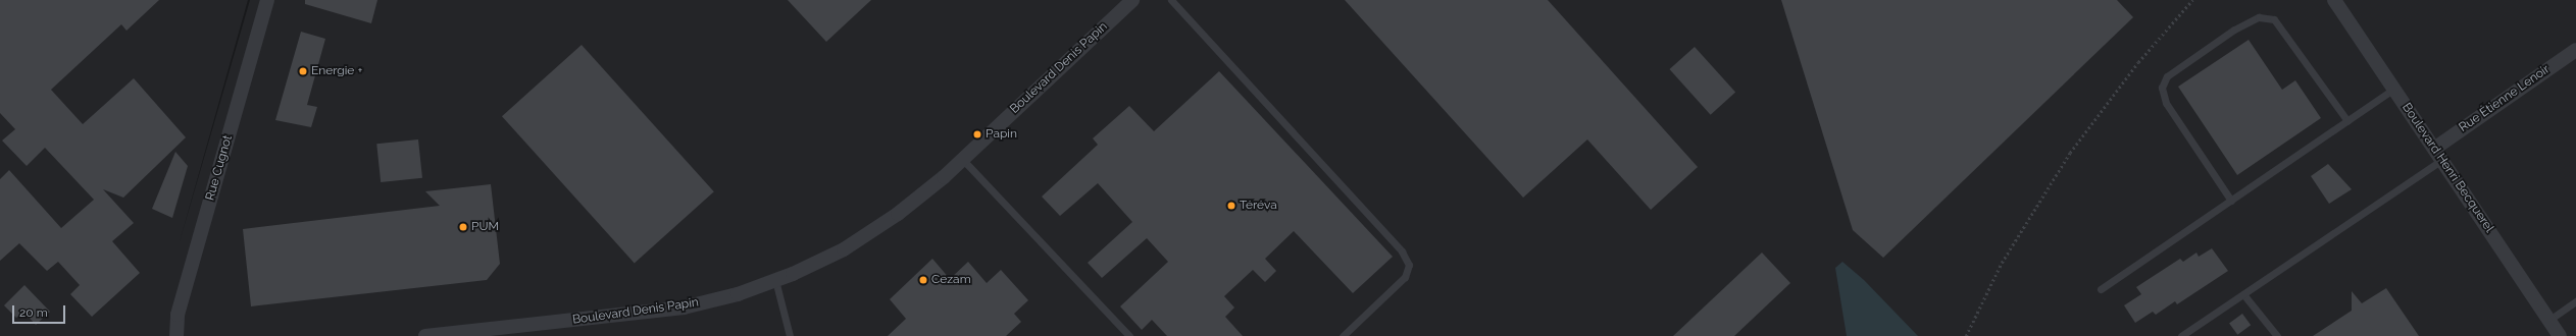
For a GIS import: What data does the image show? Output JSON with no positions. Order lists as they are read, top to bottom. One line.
{"streets":{"street":["Boulevard Denis Papin","Rue Étienne Lenoir","Rue Cugnot","Boulevard Henri Becquerel"]},"crossings":[["Rue Étienne Lenoir","Boulevard Henri Becquerel"]],"places":["Energie +","Papin","Téréva","PUM","Cezam"],"scale_bar":"20 m"}
